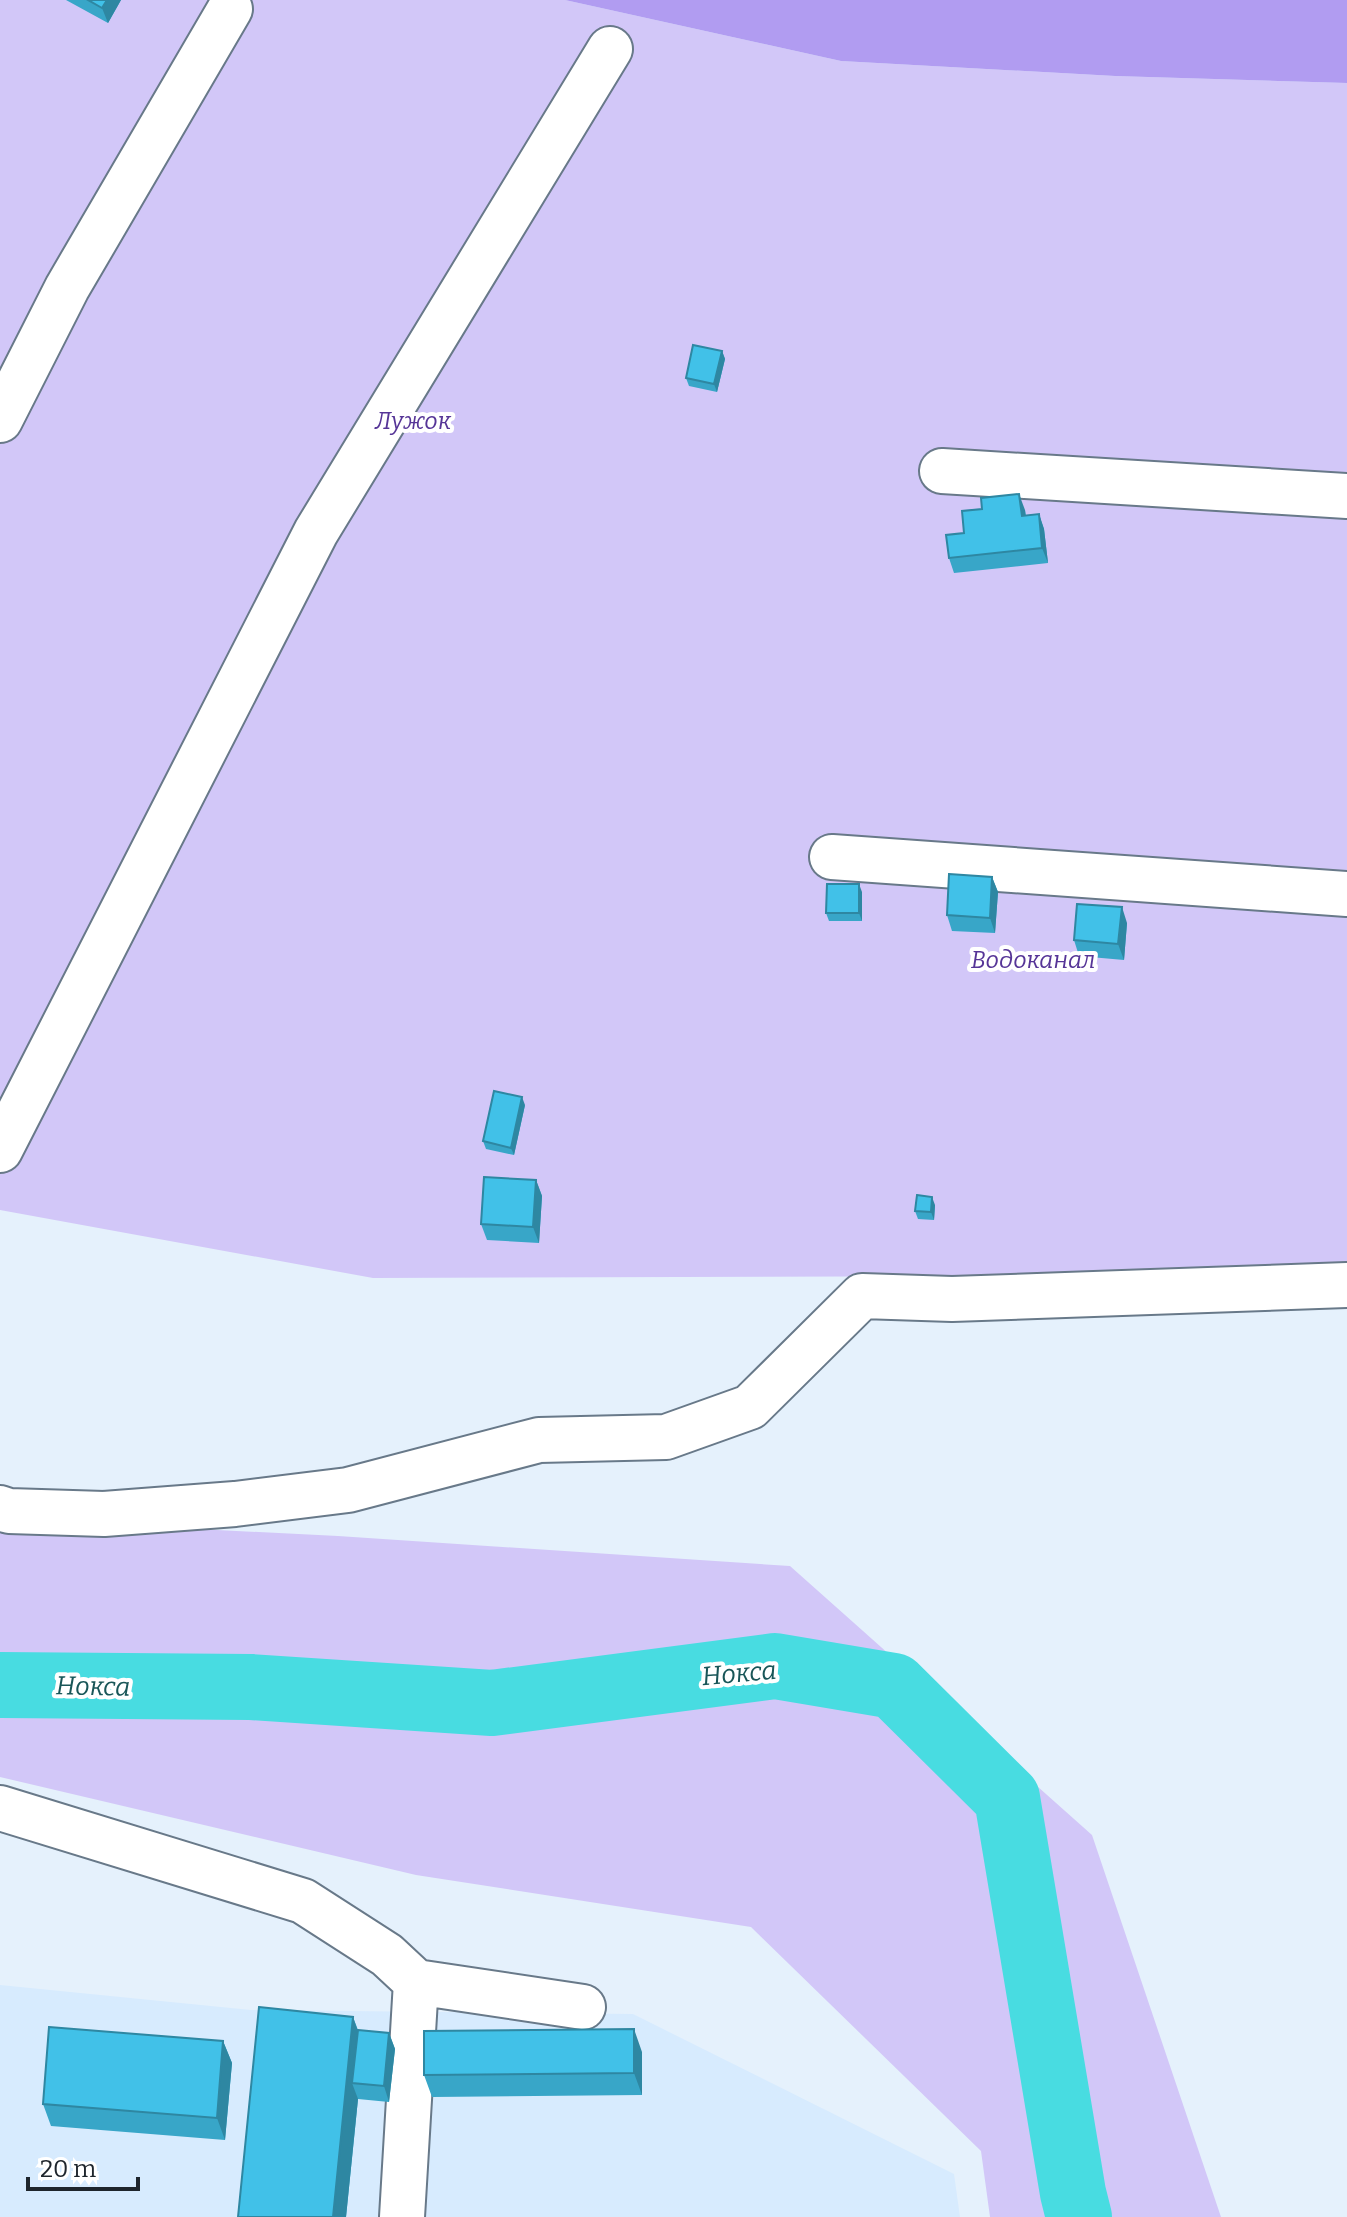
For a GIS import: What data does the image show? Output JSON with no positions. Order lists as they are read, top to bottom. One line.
{"water":["Нокса"],"parks":["Лужок","Водоканал"],"scale_bar":"20 m"}
